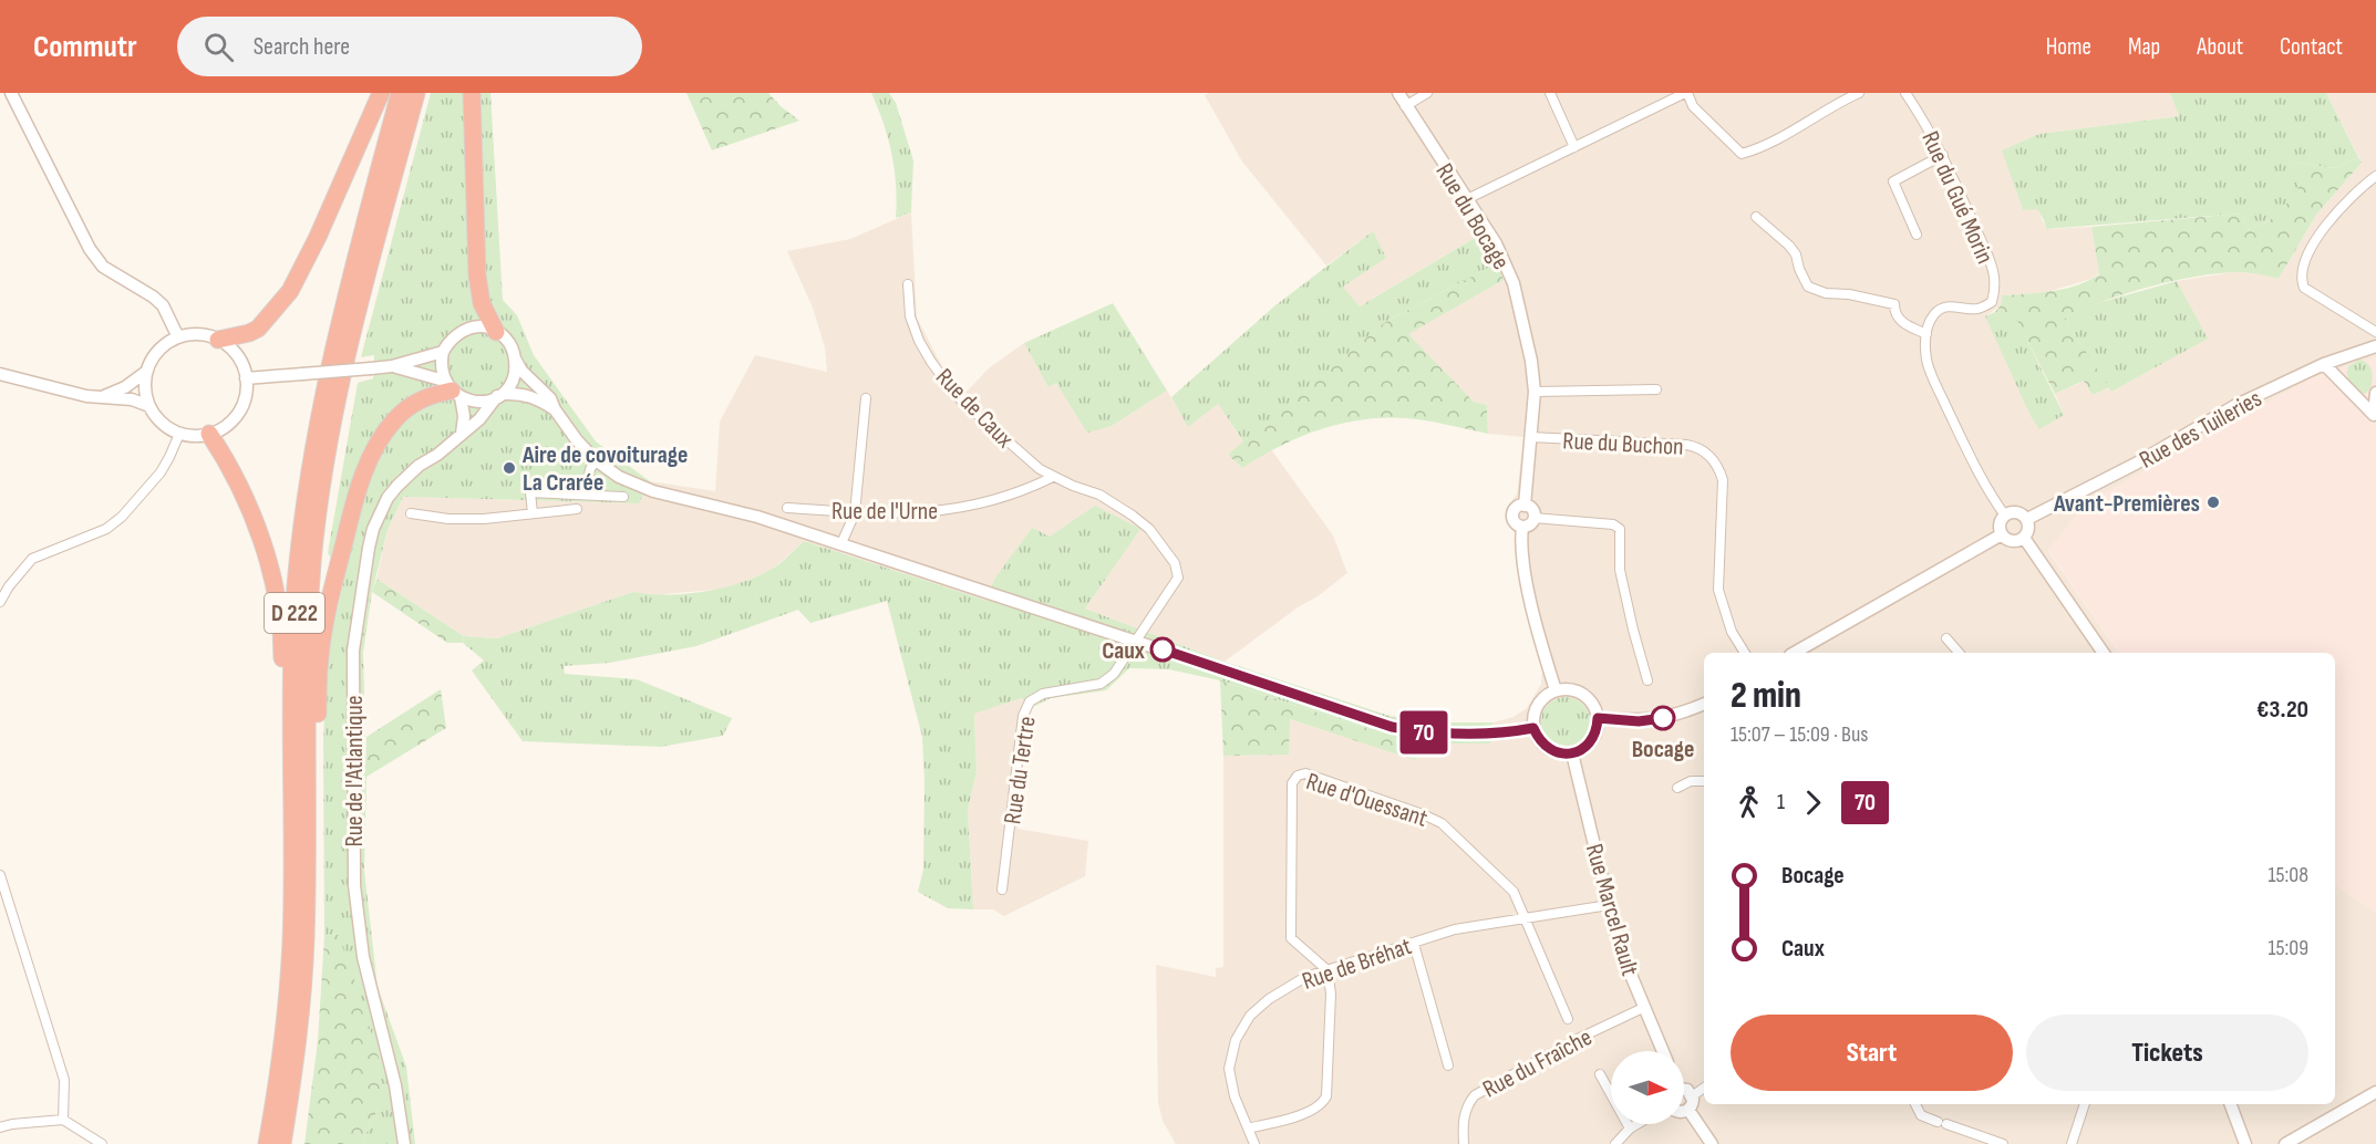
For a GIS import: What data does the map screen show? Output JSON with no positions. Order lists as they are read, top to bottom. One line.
{"streets":{"highway":["D 222"],"street":["Rue du Gué Morin","Rue du Bocage","Rue de Caux","Rue des Tuileries","Rue du Buchon","Rue de l'Urne","Rue du Tertre","Rue de l'Atlantique","Rue d'Ouessant","Rue Marcel Rault","Rue de Bréhat","Rue du Fraîche"]},"crossings":[["Rue du Bocage","Rue du Buchon"],["Rue de Caux","Rue de l'Urne"],["Rue d'Ouessant","Rue de Bréhat"],["Rue Marcel Rault","Rue de Bréhat"],["Rue Marcel Rault","Rue du Fraîche"]],"places":["Aire de covoiturage La Crarée","Avant-Premières","Caux","Bocage"],"lines":["bus line 70"],"north":"right","page":{"header":"Commutr","search":"Search here","nav":["Home","Map","About","Contact"],"on_map":"70","heading":["2 min","15:07 – 15:09 · Bus","€3.20"],"legs":["1","70"],"list":[{"name":"Bocage","value":"15:08"},{"name":"Caux","value":"15:09"}],"buttons":["Start","Tickets"]}}
